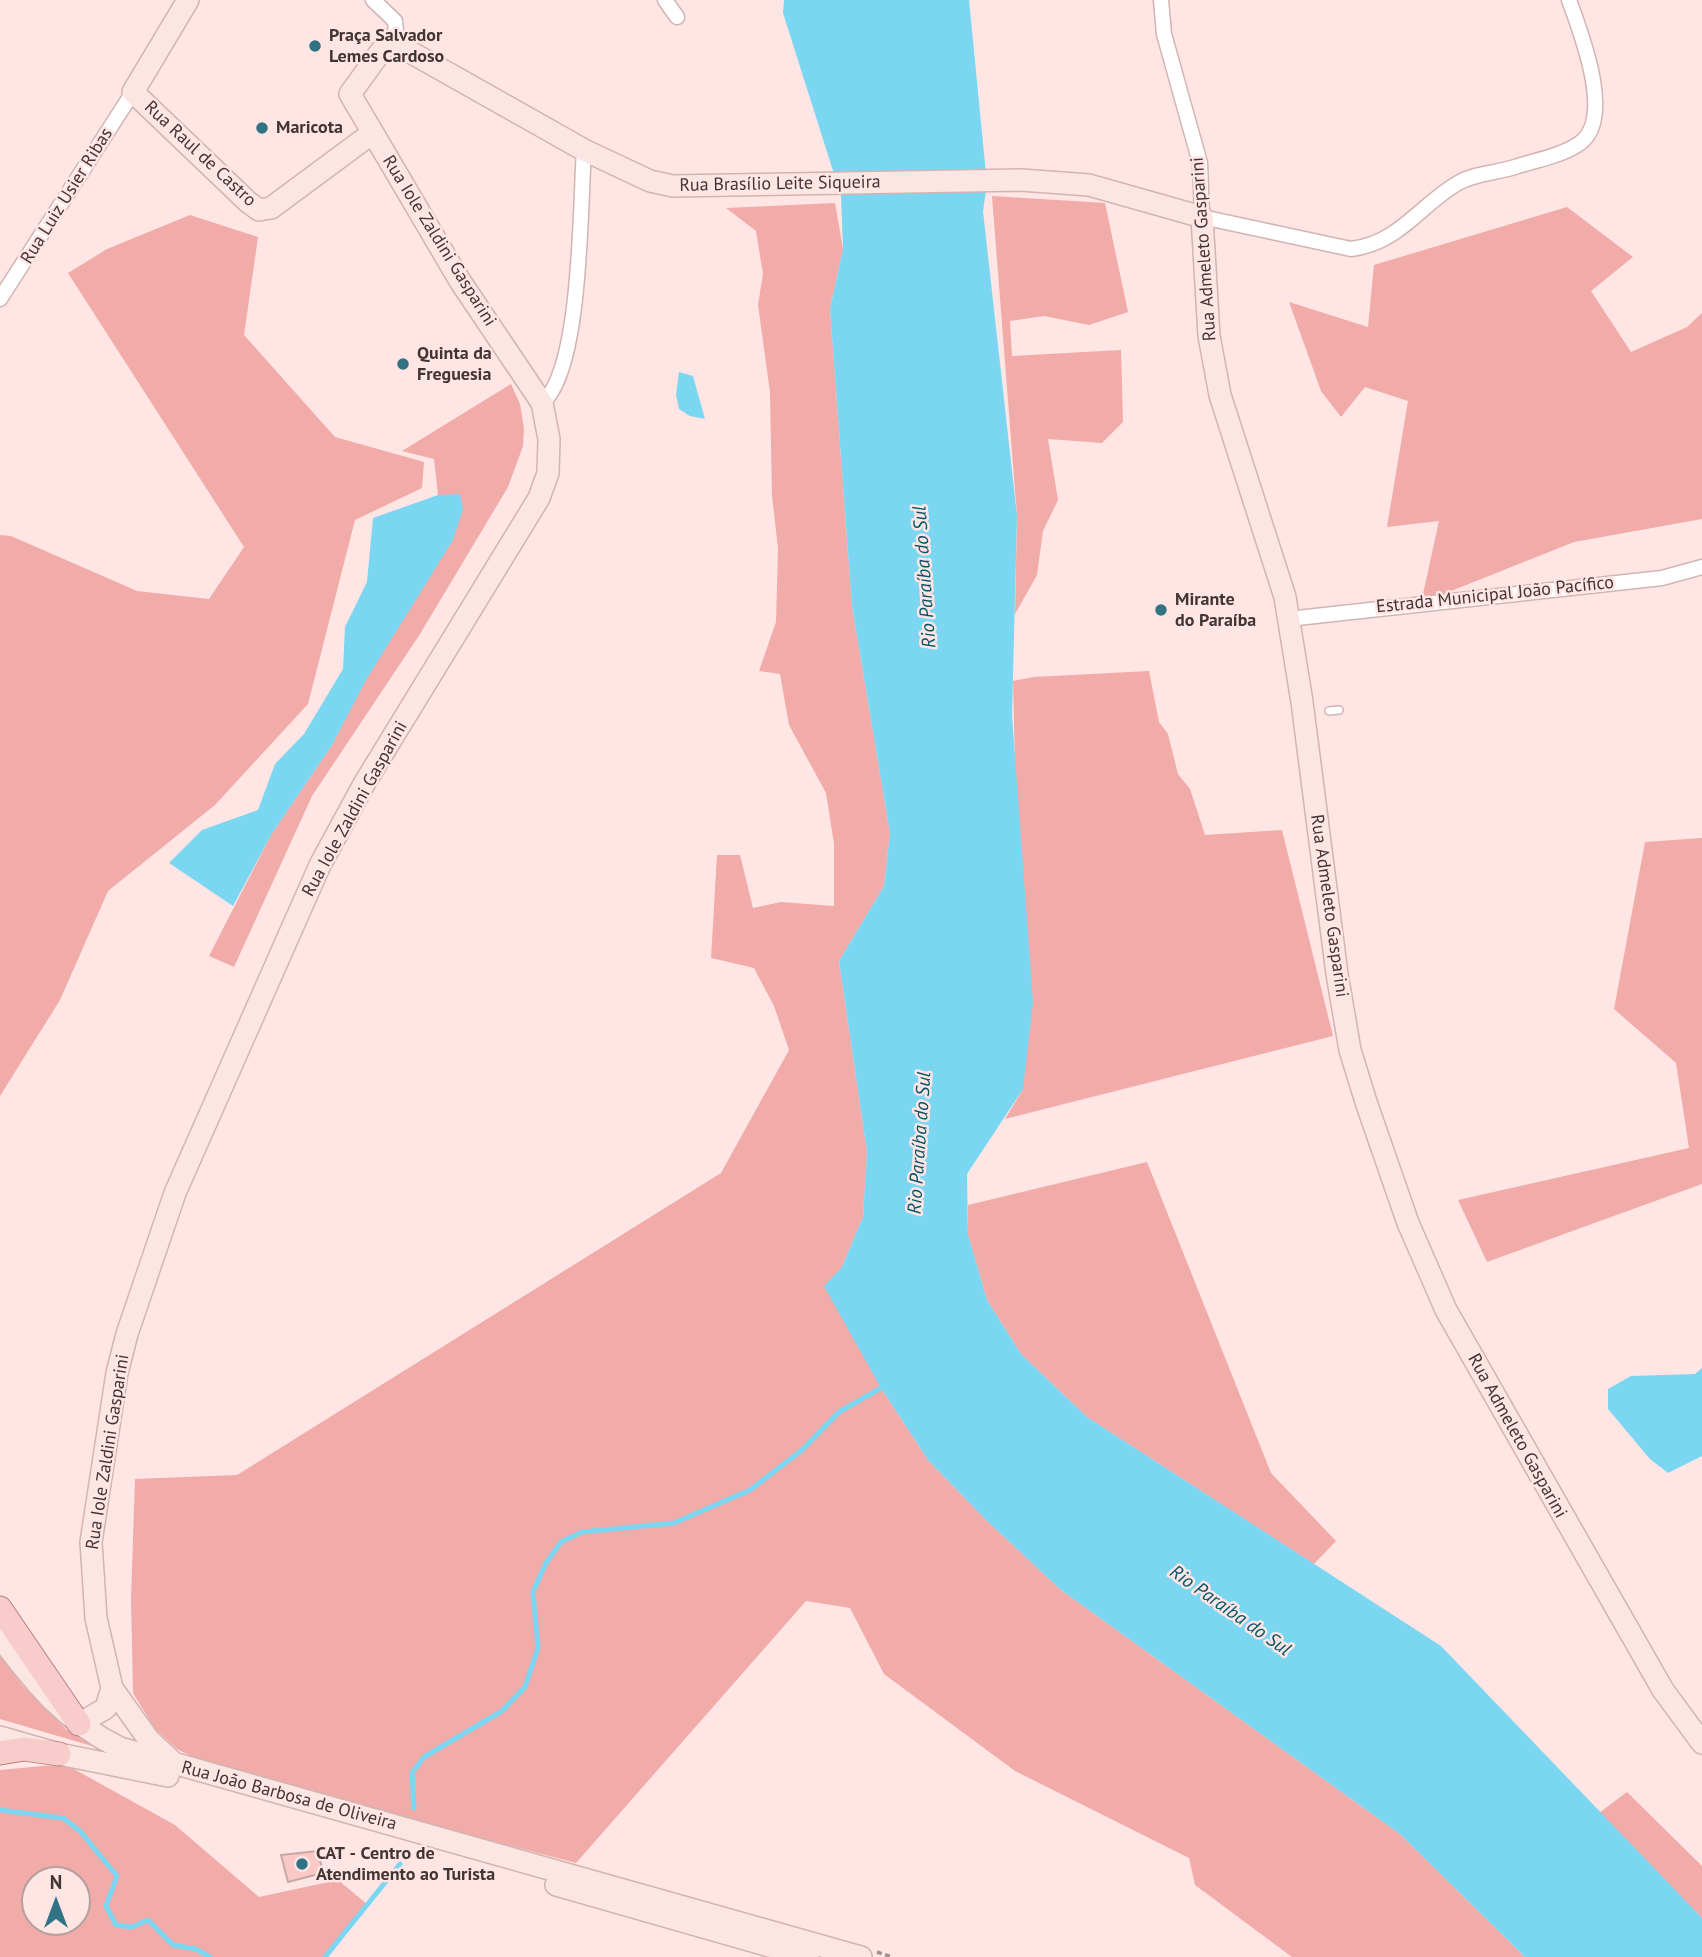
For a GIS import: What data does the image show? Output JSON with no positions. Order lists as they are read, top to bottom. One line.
{"streets":{"main road":["Rua Raul de Castro","Rua Brasílio Leite Siqueira","Rua Iole Zaldini Gasparini","Rua Admeleto Gasparini","Rua João Barbosa de Oliveira"],"street":["Rua Luiz Usier Ribas","Estrada Municipal João Pacífico"]},"crossings":[["Rua Raul de Castro","Rua Luiz Usier Ribas"],["Rua Raul de Castro","Rua Iole Zaldini Gasparini"],["Rua Brasílio Leite Siqueira","Rua Iole Zaldini Gasparini"],["Rua Brasílio Leite Siqueira","Rua Admeleto Gasparini"],["Rua Iole Zaldini Gasparini","Rua João Barbosa de Oliveira"],["Rua Admeleto Gasparini","Estrada Municipal João Pacífico"]],"water":["Rio Paraíba do Sul"],"places":["Praça Salvador Lemes Cardoso","Maricota","Quinta da Freguesia","Mirante do Paraíba","CAT - Centro de Atendimento ao Turista"],"north":"top"}
